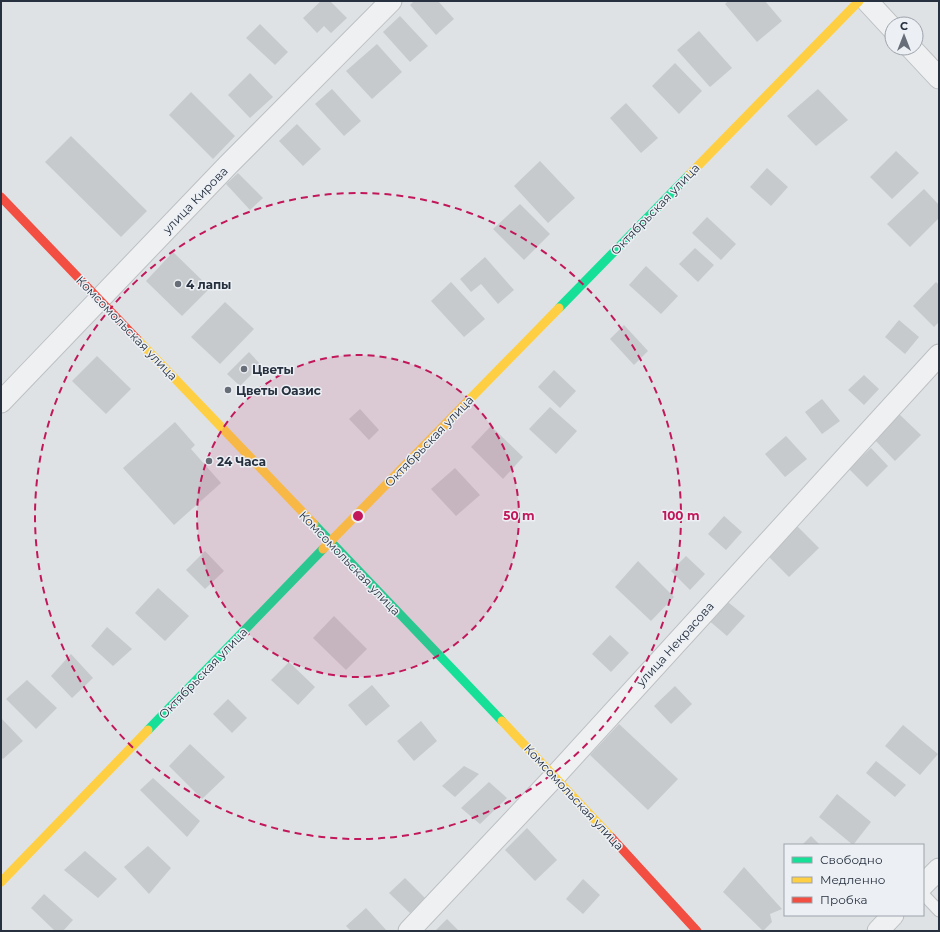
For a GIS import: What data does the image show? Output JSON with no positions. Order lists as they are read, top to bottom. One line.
{"streets":{"street":["улица Кирова","Октябрьская улица","Комсомольская улица","улица Некрасова"]},"crossings":[["улица Кирова","Комсомольская улица"],["Октябрьская улица","Комсомольская улица"],["Комсомольская улица","улица Некрасова"]],"places":["4 лапы","Цветы","Цветы Оазис","24 Часа"],"legend":["Свободно","Медленно","Пробка"],"north":"top","rings":["50 m","100 m"]}
